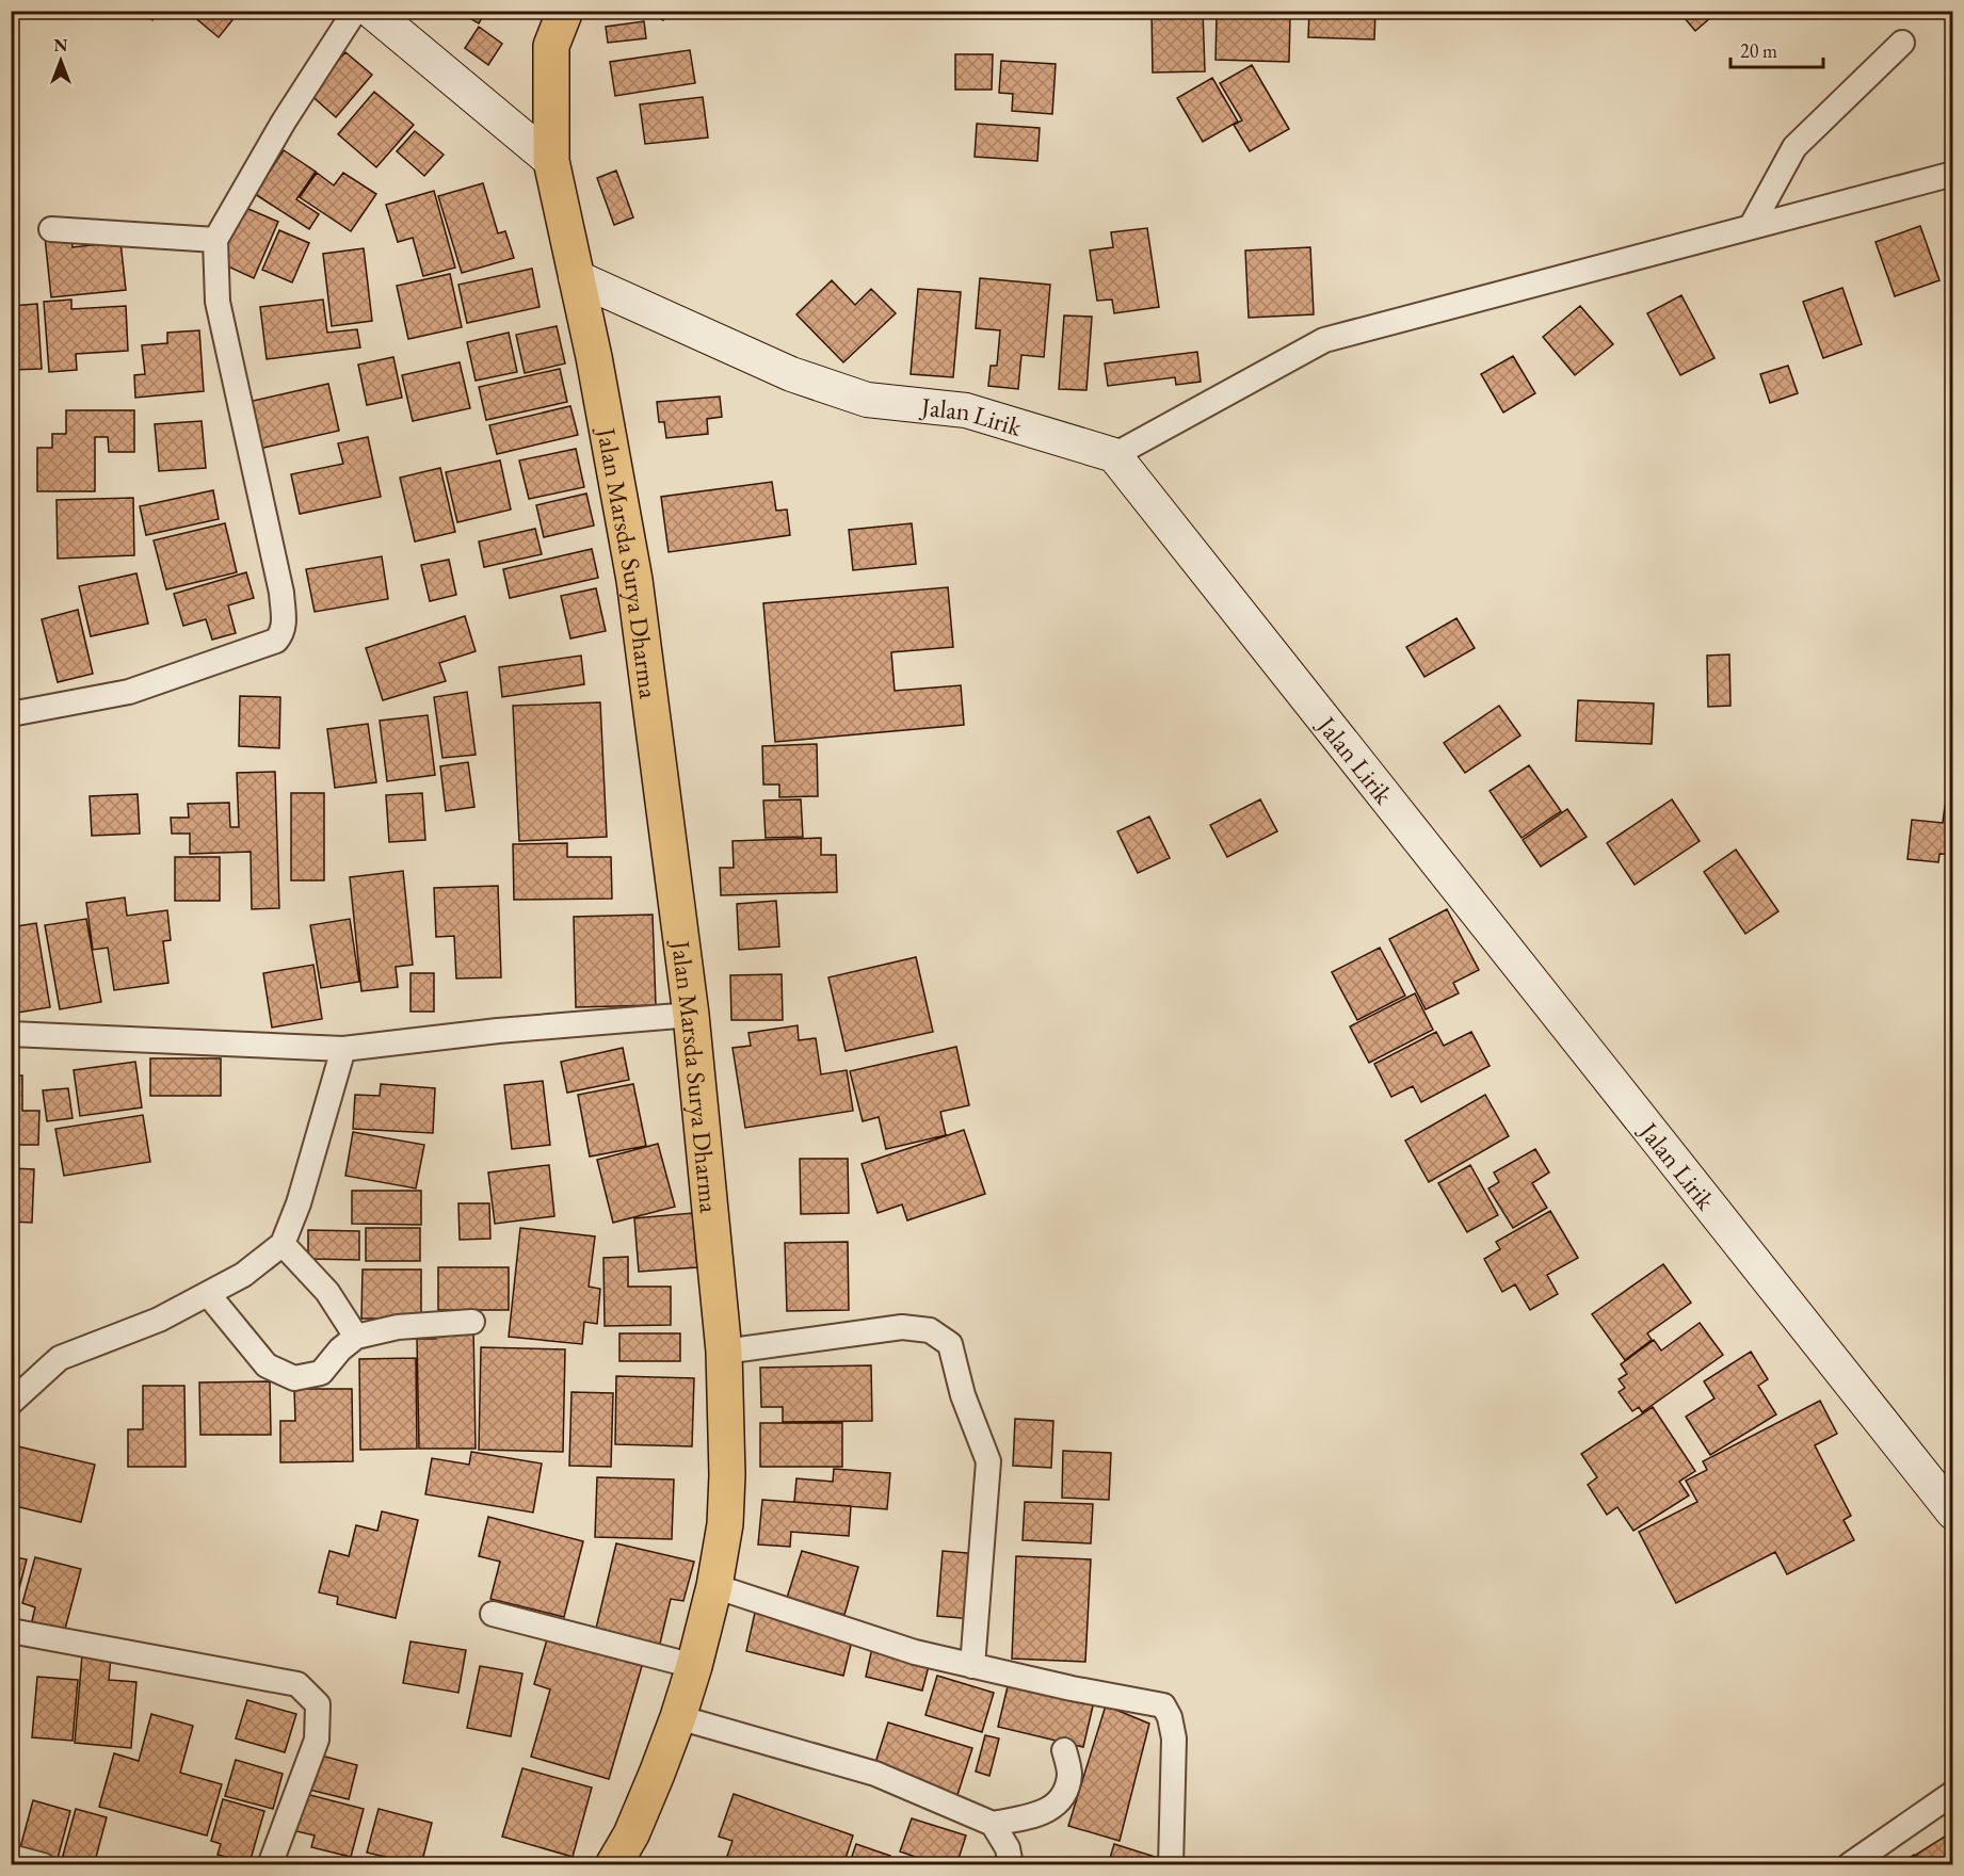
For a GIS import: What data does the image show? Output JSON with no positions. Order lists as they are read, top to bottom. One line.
{"streets":{"highway":["Jalan Marsda Surya Dharma"],"main road":["Jalan Lirik"]},"crossings":[["Jalan Lirik","Jalan Marsda Surya Dharma"]],"scale_bar":"20 m","north":"top"}
